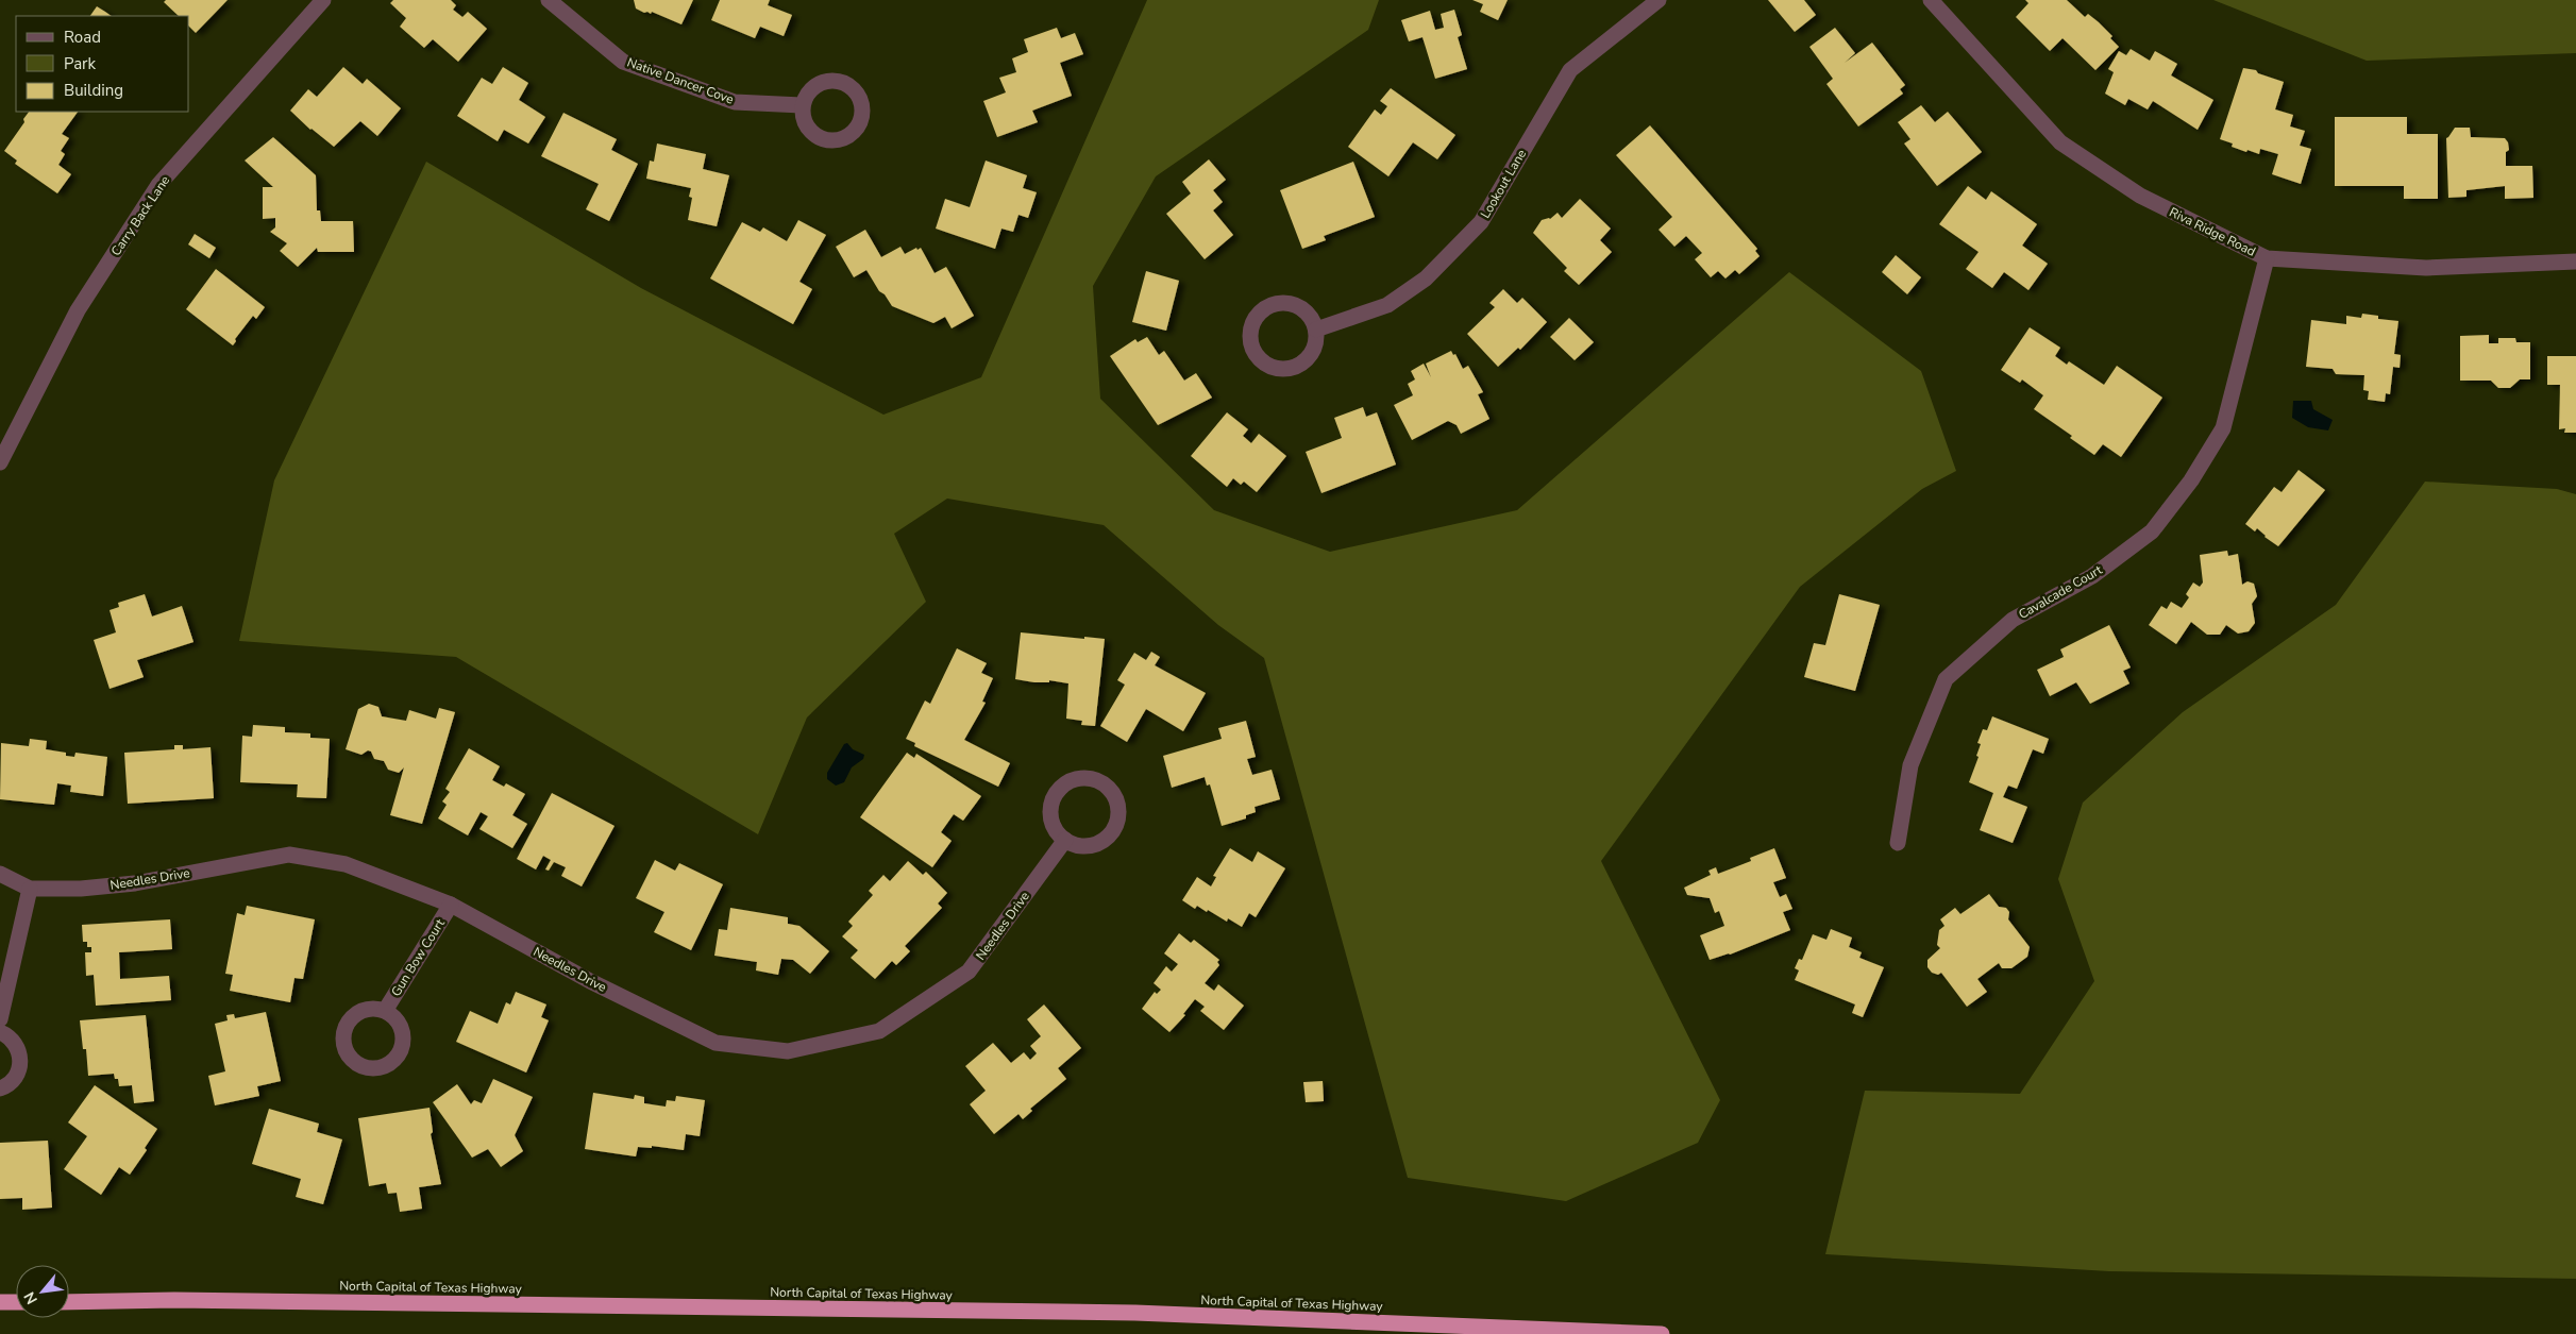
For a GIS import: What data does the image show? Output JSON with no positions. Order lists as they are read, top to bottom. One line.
{"streets":{"highway":["North Capital of Texas Highway"],"street":["Native Dancer Cove","Lookout Lane","Carry Back Lane","Riva Ridge Road","Cavalcade Court","Needles Drive","Gun Bow Court"]},"crossings":[["Riva Ridge Road","Cavalcade Court"],["Needles Drive","Gun Bow Court"]],"legend":["Road","Park","Building"],"north":"bottom left"}
